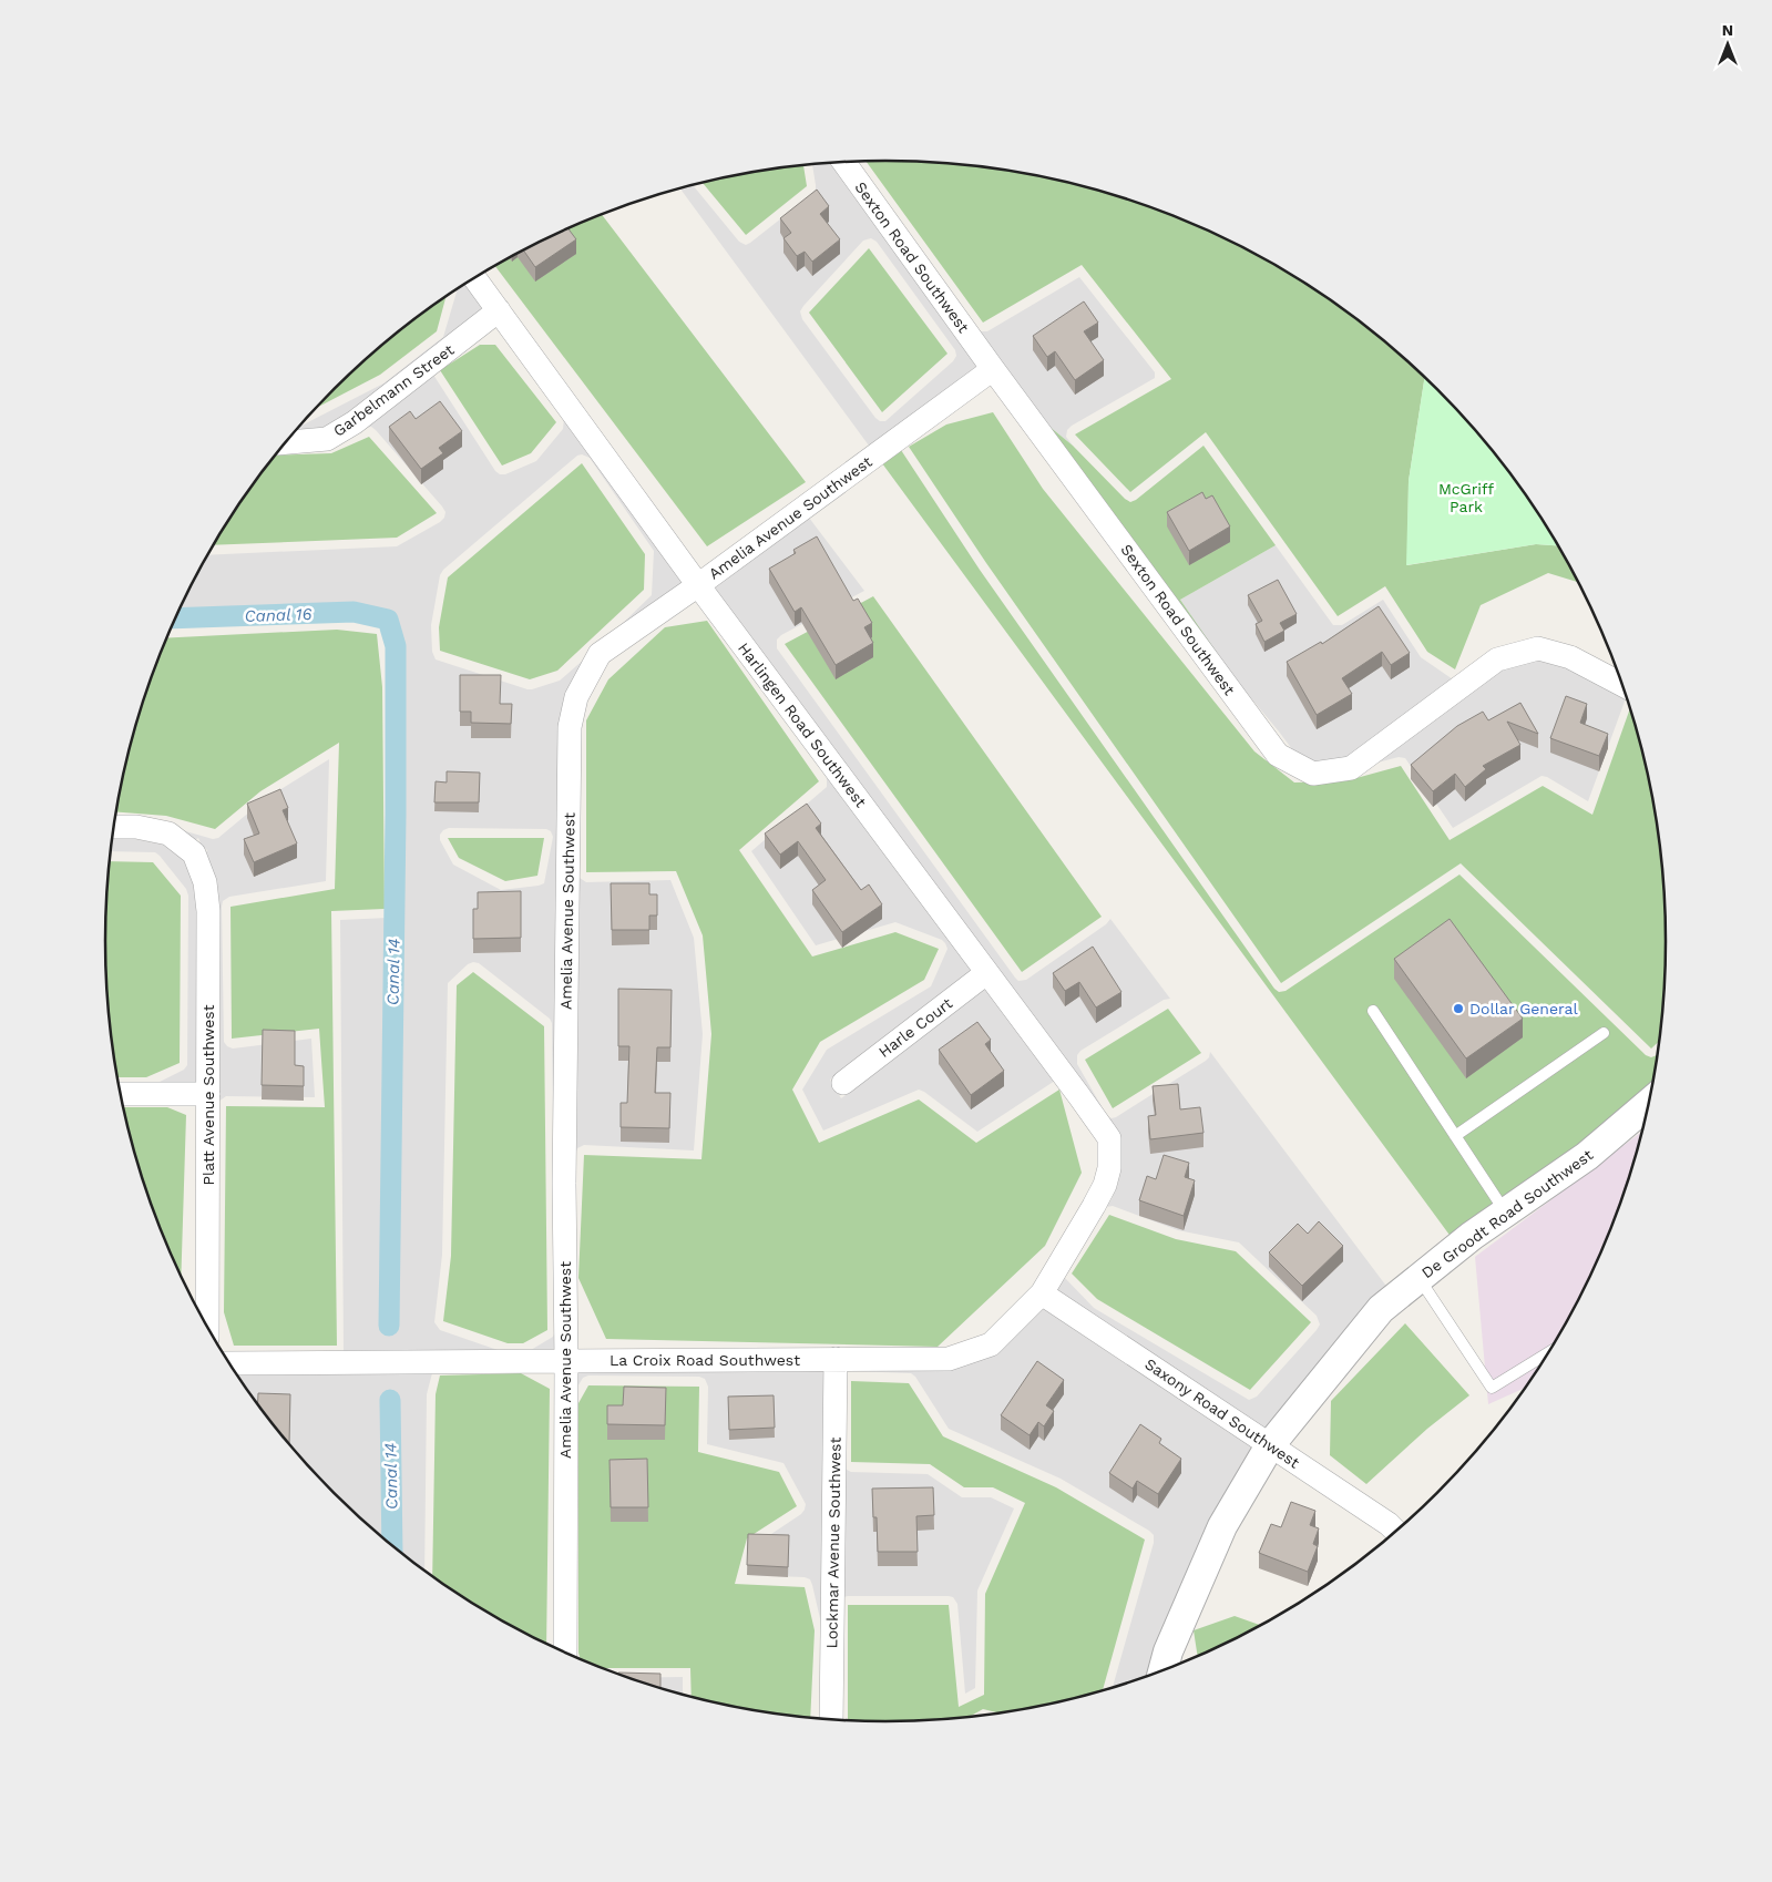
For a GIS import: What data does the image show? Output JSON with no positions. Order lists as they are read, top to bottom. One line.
{"streets":{"street":["Sexton Road Southwest","Garbelmann Street","Amelia Avenue Southwest","Harlingen Road Southwest","Harle Court","Platt Avenue Southwest","De Groodt Road Southwest","La Croix Road Southwest","Saxony Road Southwest","Lockmar Avenue Southwest"]},"crossings":[["Sexton Road Southwest","Amelia Avenue Southwest"],["Garbelmann Street","Harlingen Road Southwest"],["Amelia Avenue Southwest","Harlingen Road Southwest"],["Amelia Avenue Southwest","La Croix Road Southwest"],["Harlingen Road Southwest","Harle Court"],["Harlingen Road Southwest","La Croix Road Southwest"],["De Groodt Road Southwest","Saxony Road Southwest"],["La Croix Road Southwest","Saxony Road Southwest"],["La Croix Road Southwest","Lockmar Avenue Southwest"]],"water":["Canal 16","Canal 14"],"parks":["McGriff Park"],"places":["Dollar General"],"north":"top"}
